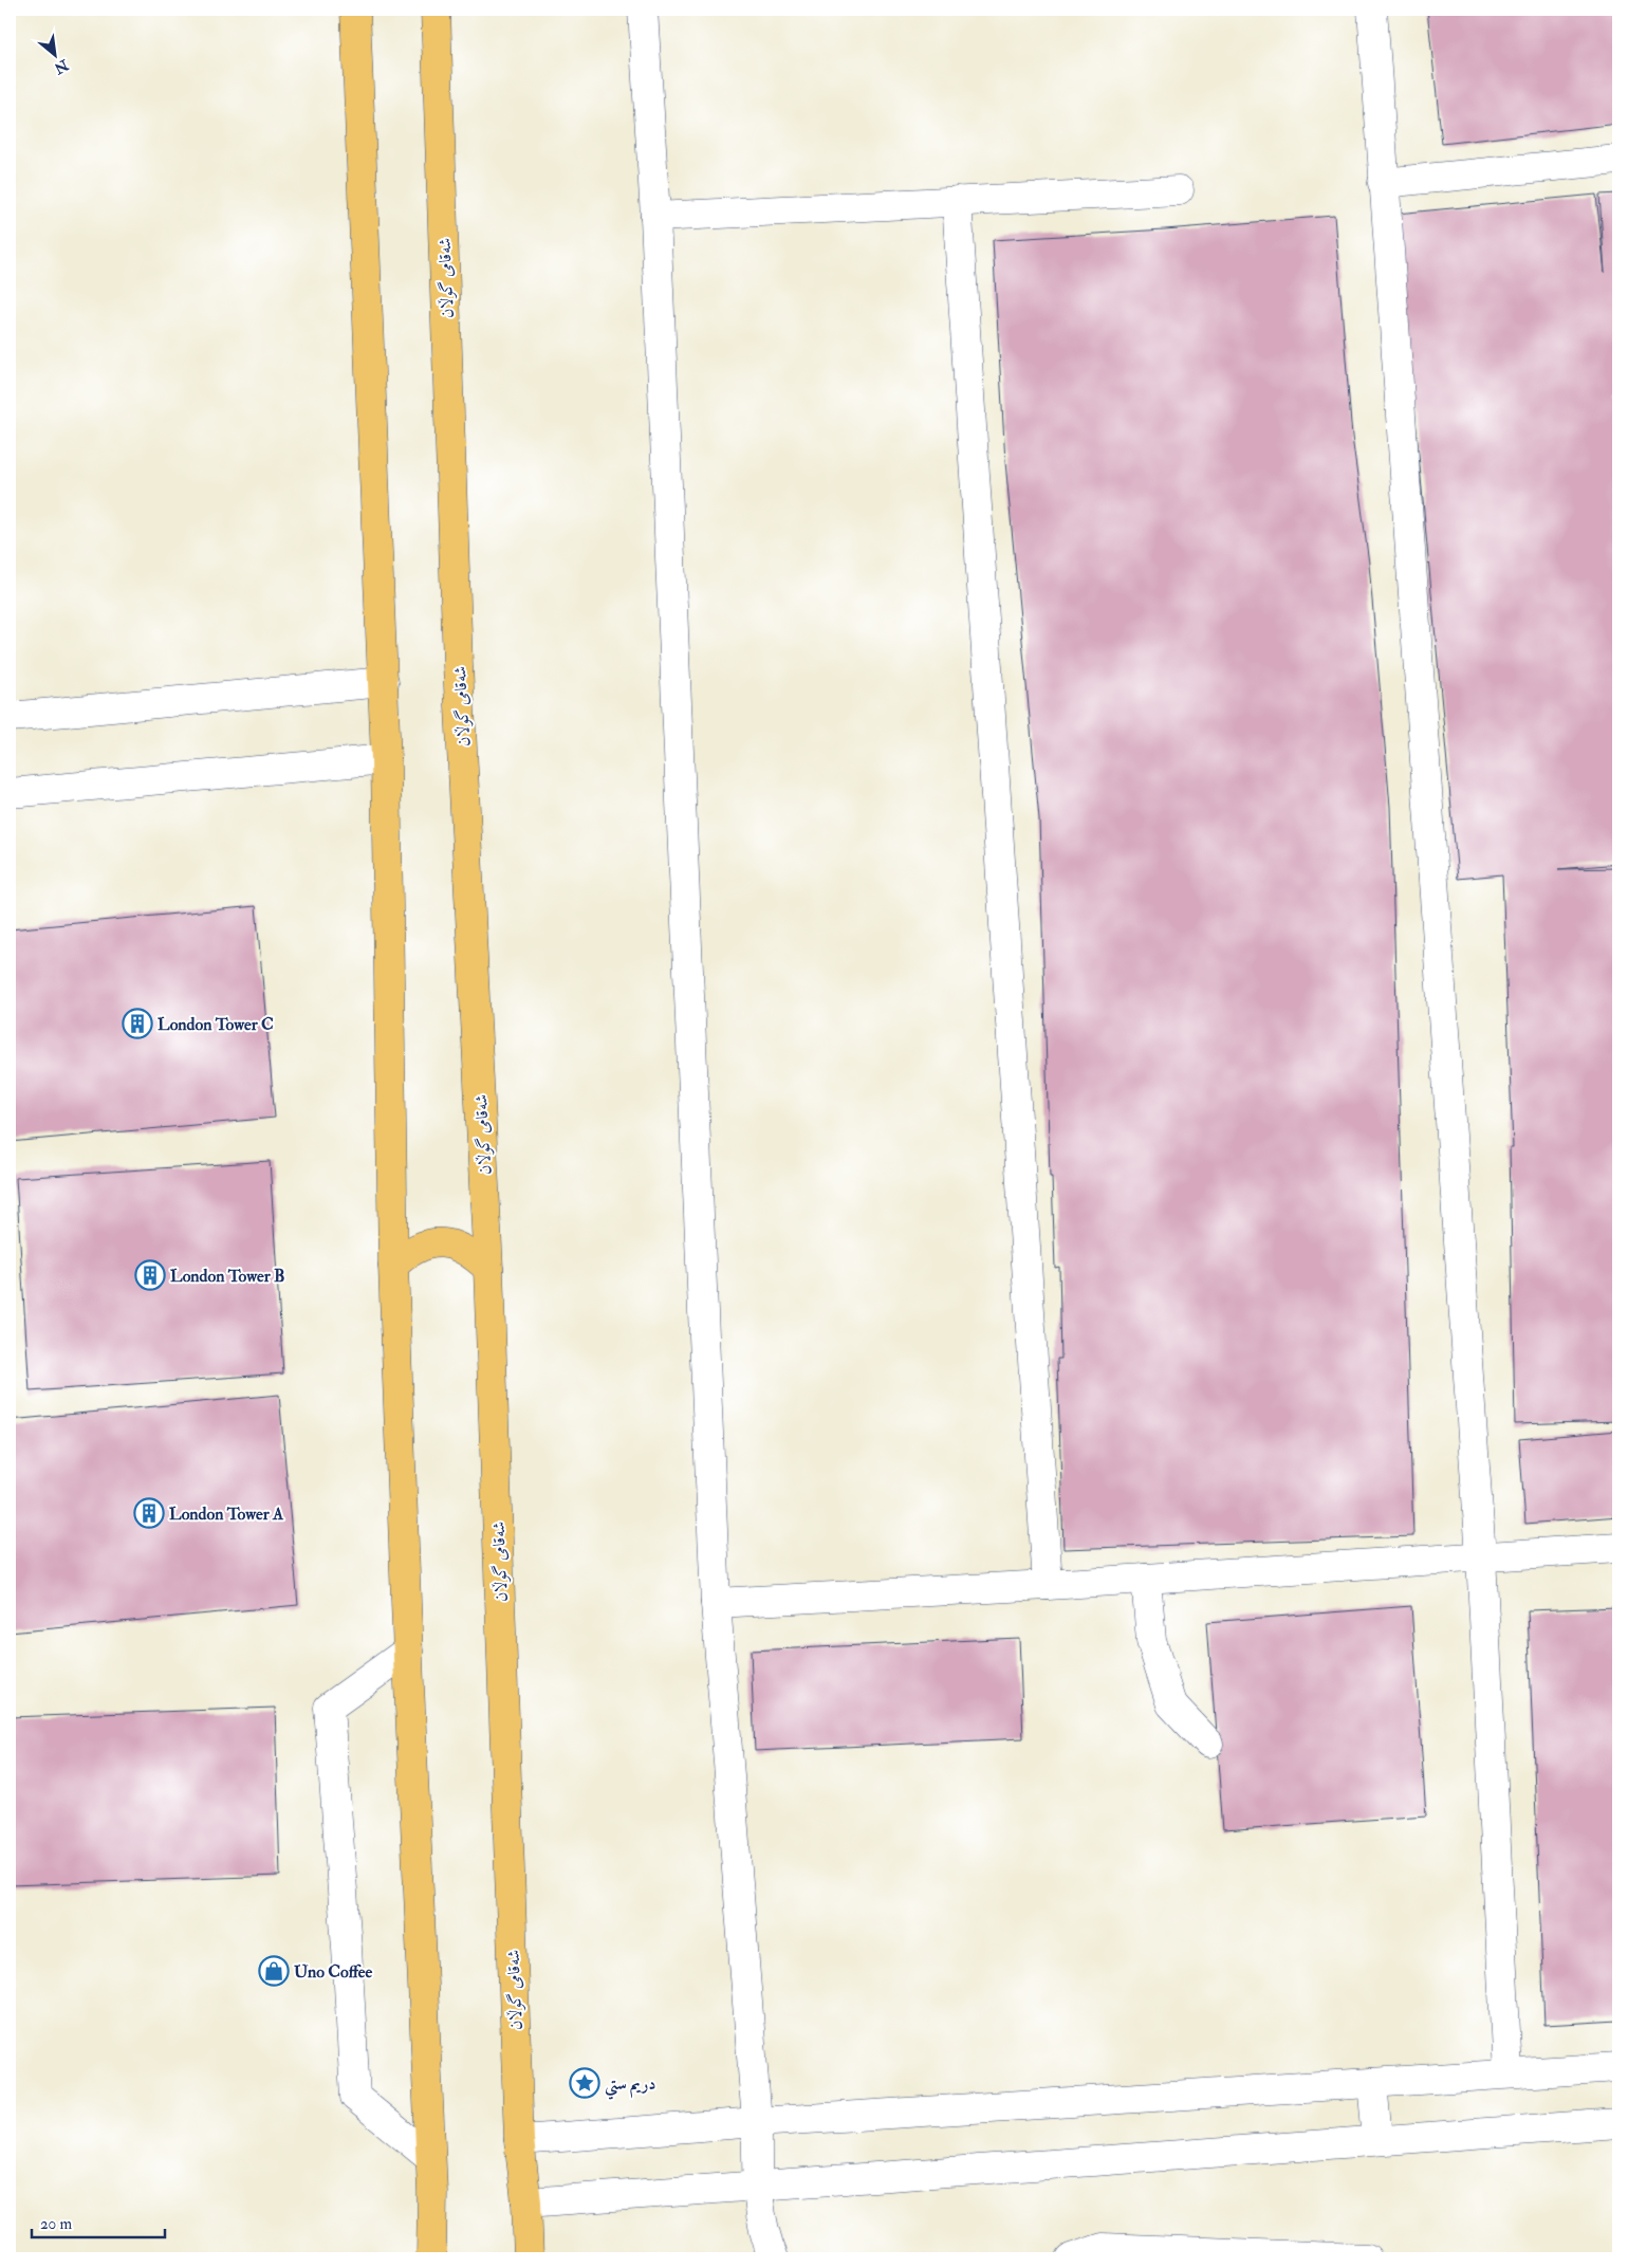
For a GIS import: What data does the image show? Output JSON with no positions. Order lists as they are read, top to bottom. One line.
{"streets":{"main road":["شەقامی گوڵان"]},"places":{"building":["London Tower C","London Tower B","London Tower A"],"shop":["Uno Coffee"],"place":["دريم ستي"]},"scale_bar":"20 m","north":"bottom right"}
